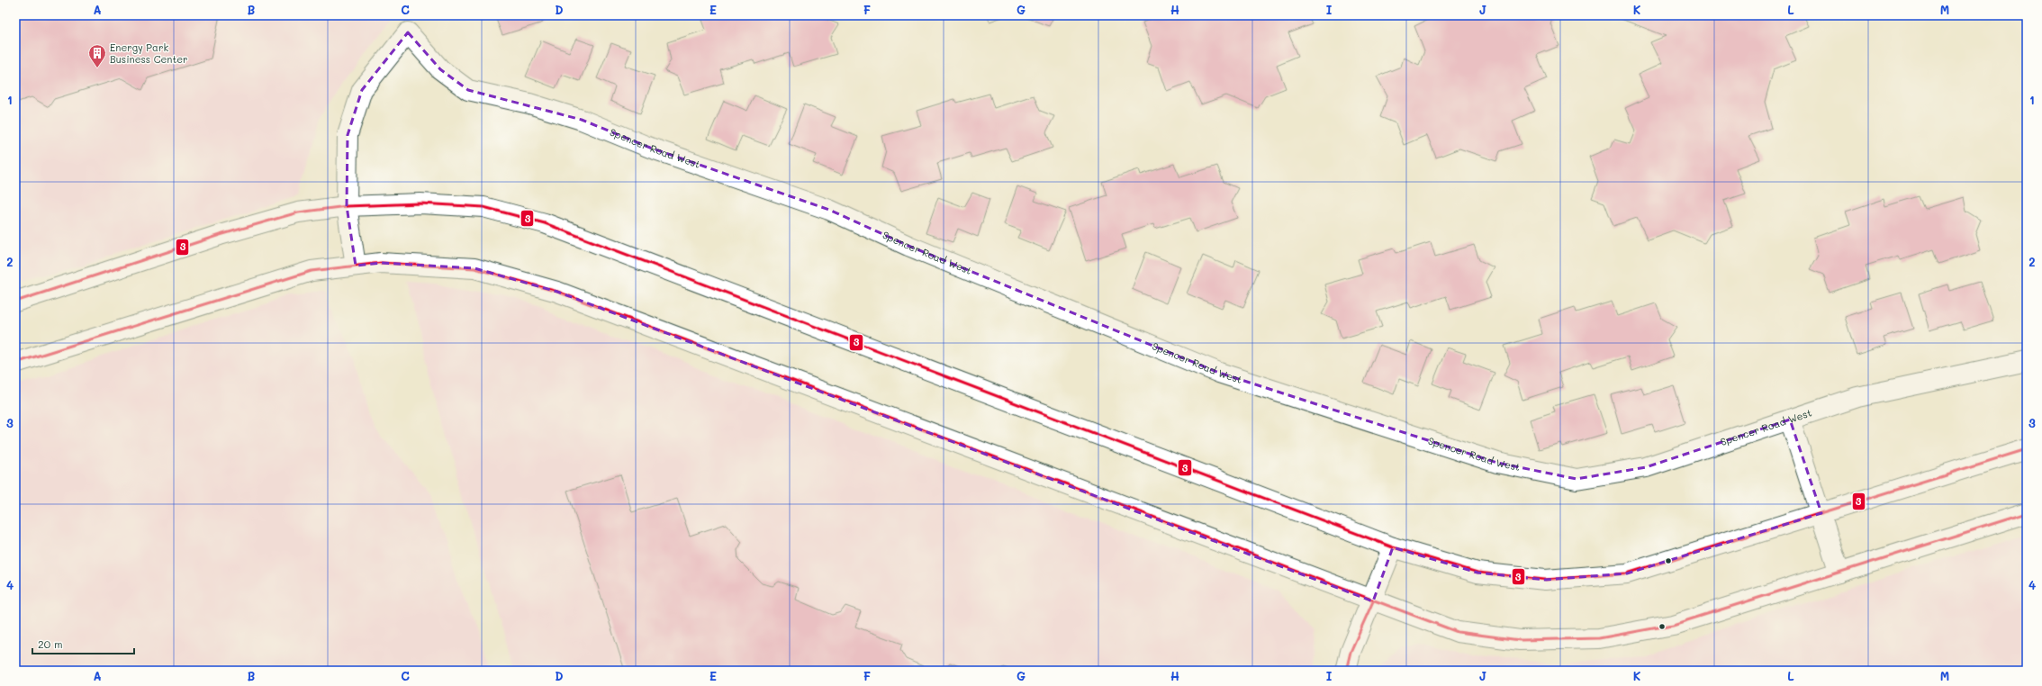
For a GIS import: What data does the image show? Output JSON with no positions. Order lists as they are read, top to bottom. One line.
{"streets":{"street":["Spencer Road West"]},"places":{"building":["Energy Park Business Center"]},"lines":["transit line 3"],"scale_bar":"20 m","grid":{"columns":["A","B","C","D","E","F","G","H","I","J","K","L","M"],"rows":["1","2","3","4"]}}
